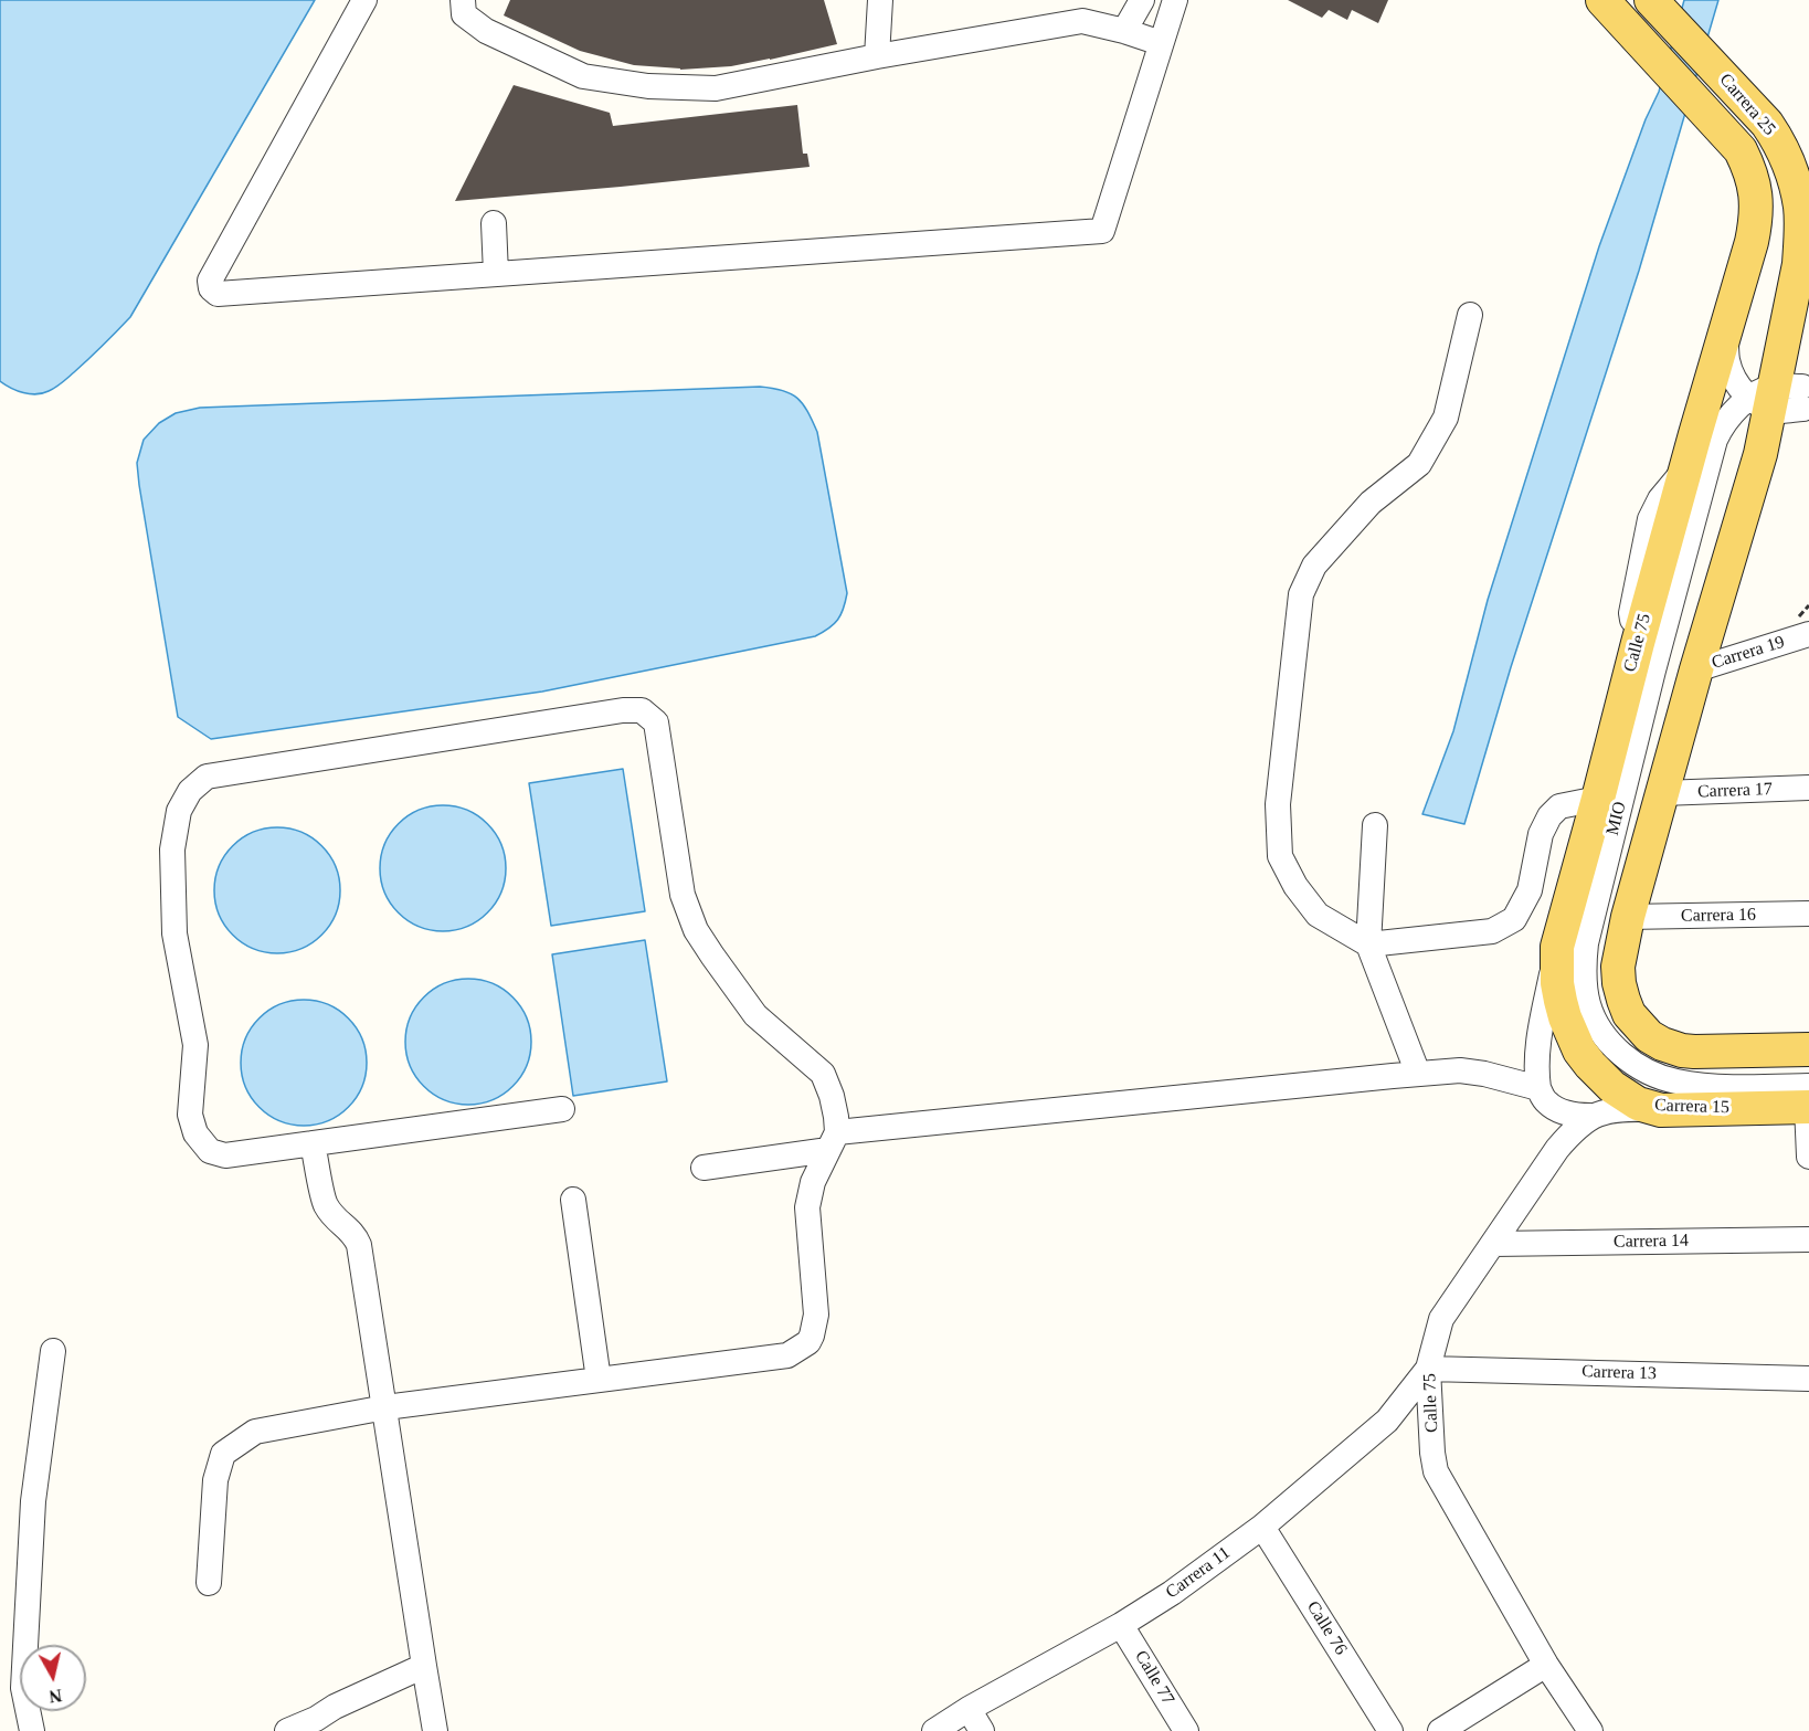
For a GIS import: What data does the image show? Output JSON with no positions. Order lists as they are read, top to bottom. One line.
{"streets":{"main road":["Carrera 25","Calle 75","Carrera 15"],"street":["Carrera 19","Carrera 17","MIO","Carrera 16","Carrera 14","Carrera 13","Carrera 11","Calle 76","Calle 77"]},"crossings":[["Carrera 25","Calle 75"],["Carrera 25","MIO"],["Calle 75","Carrera 15"],["Calle 75","Carrera 14"],["Calle 75","Carrera 13"],["Calle 75","Carrera 11"],["MIO","Carrera 15"],["Carrera 13","Carrera 11"],["Carrera 11","Calle 76"],["Carrera 11","Calle 77"]],"north":"bottom"}
